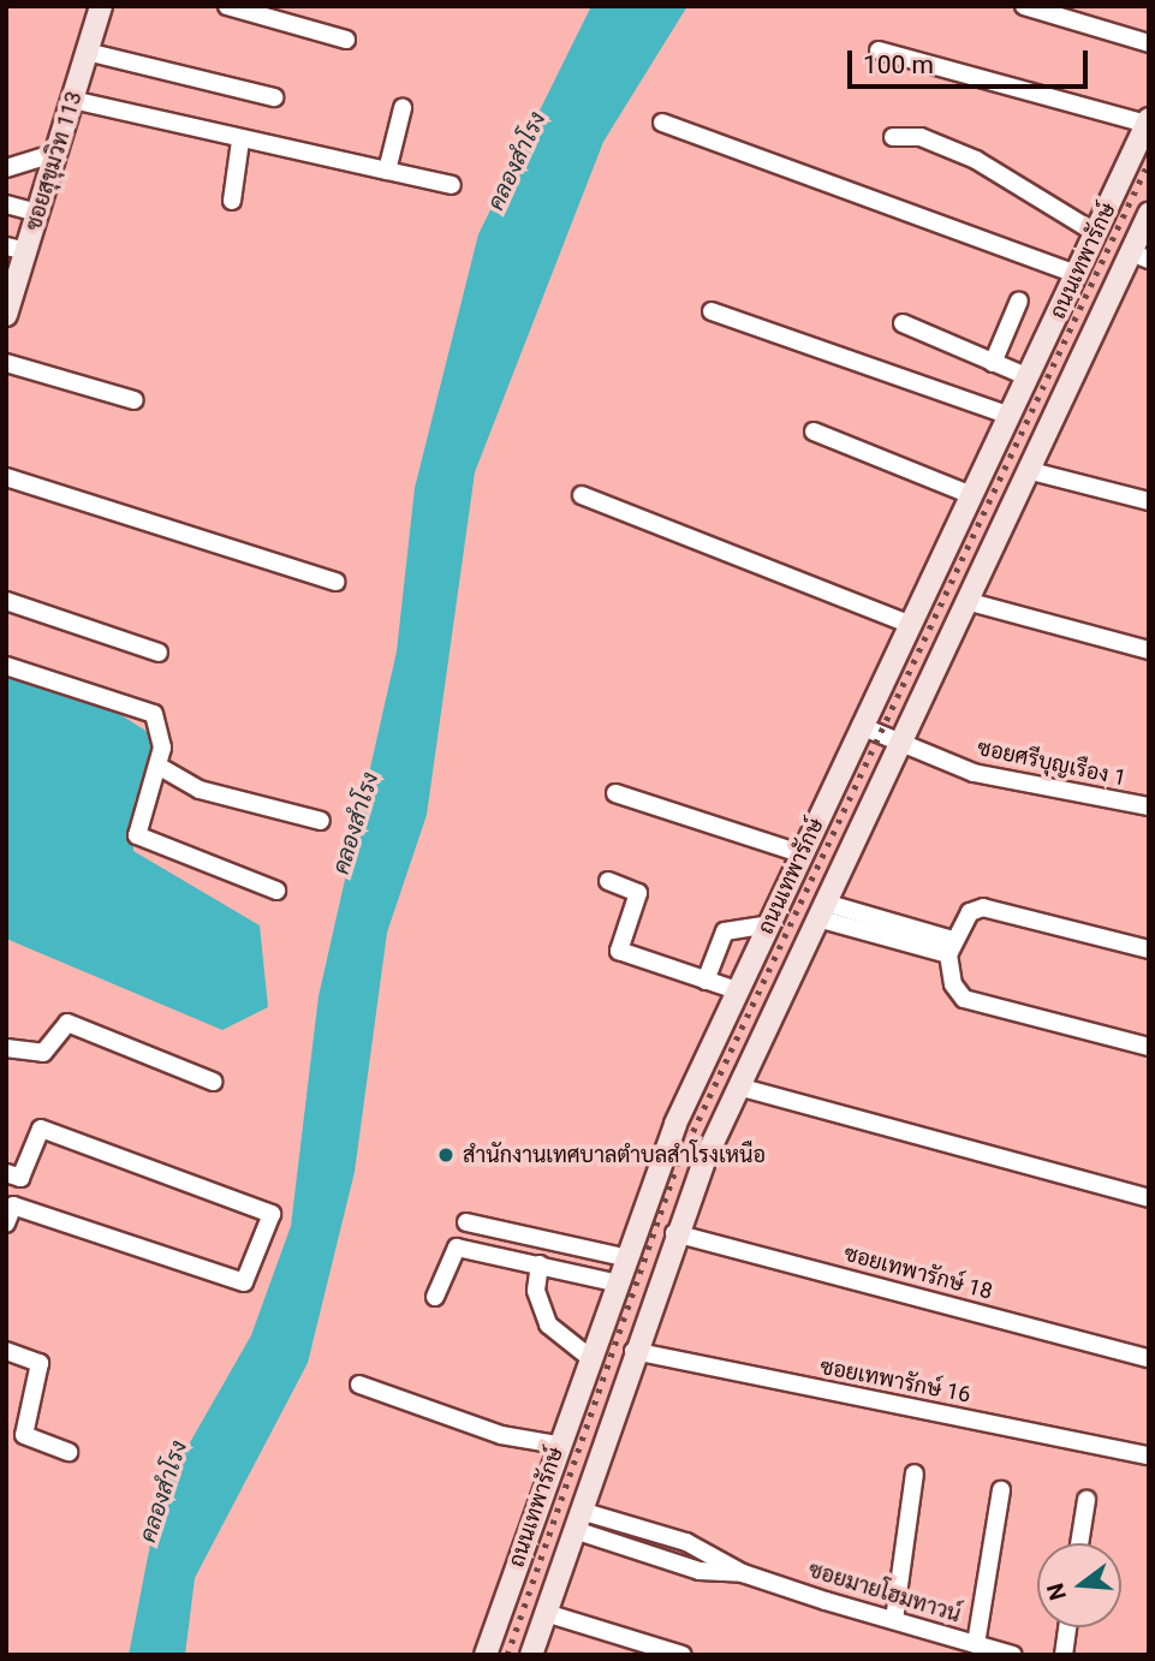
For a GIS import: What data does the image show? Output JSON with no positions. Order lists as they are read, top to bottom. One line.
{"streets":{"main road":["ซอยสุขุมวิท 113","ถนนเทพารักษ์"],"street":["ซอยศรีบุญเรือง 1","ซอยเทพารักษ์ 18","ซอยเทพารักษ์ 16","ซอยมายโฮมทาวน์"]},"crossings":[["ถนนเทพารักษ์","ซอยศรีบุญเรือง 1"],["ถนนเทพารักษ์","ซอยเทพารักษ์ 18"],["ถนนเทพารักษ์","ซอยเทพารักษ์ 16"],["ถนนเทพารักษ์","ซอยมายโฮมทาวน์"]],"water":["คลองสำโรง"],"places":["สำนักงานเทศบาลตำบลสำโรงเหนือ"],"scale_bar":"100 m","north":"left"}
